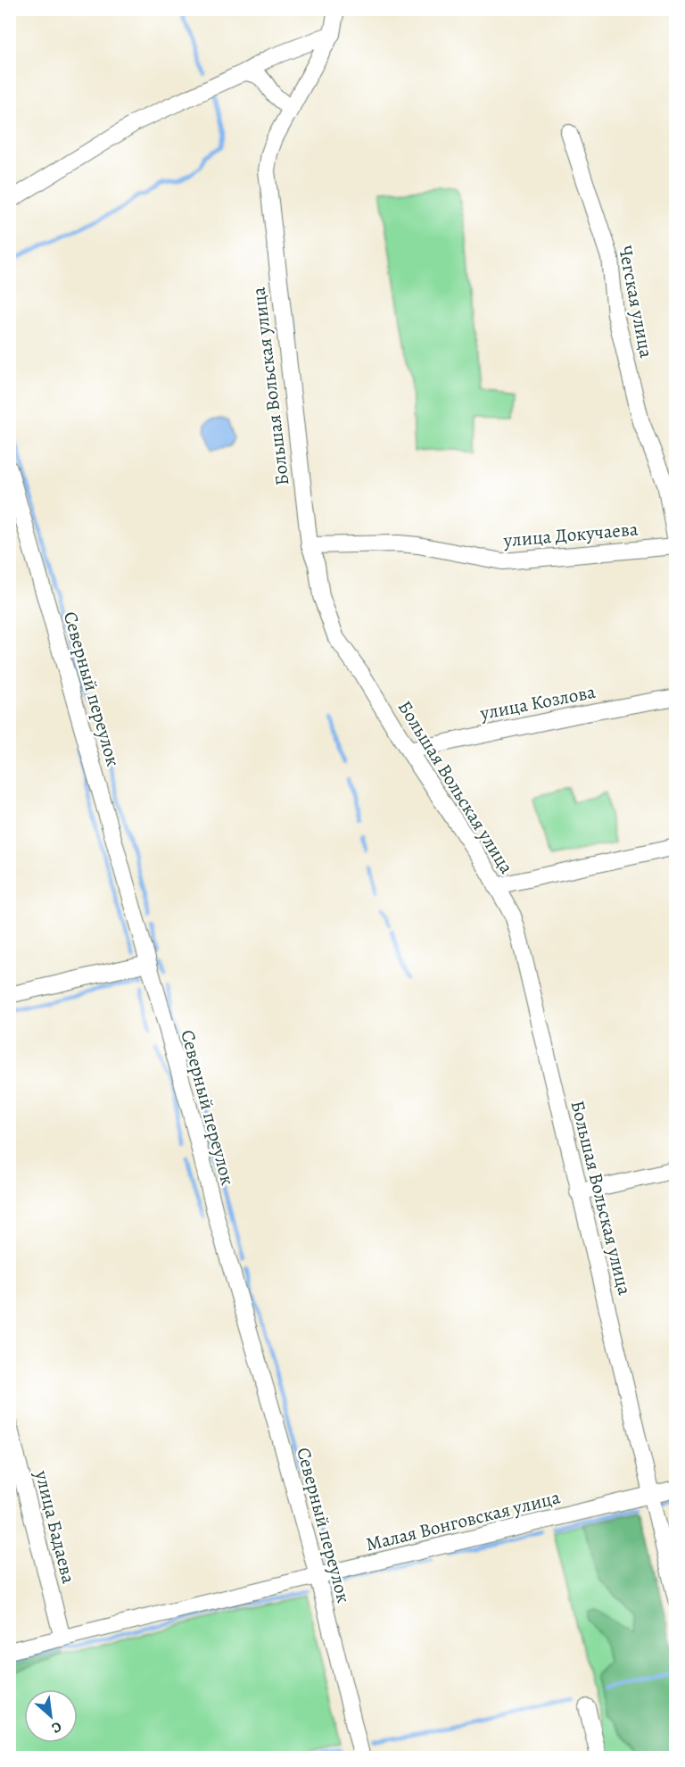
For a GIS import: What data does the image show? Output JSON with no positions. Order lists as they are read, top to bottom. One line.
{"streets":{"street":["Чегская улица","Большая Вольская улица","улица Докучаева","Северный переулок","улица Козлова","Малая Вонговская улица","улица Бадаева"]},"crossings":[["Большая Вольская улица","улица Докучаева"],["Большая Вольская улица","улица Козлова"],["Большая Вольская улица","Малая Вонговская улица"],["Северный переулок","Малая Вонговская улица"],["Малая Вонговская улица","улица Бадаева"]],"north":"bottom right"}
